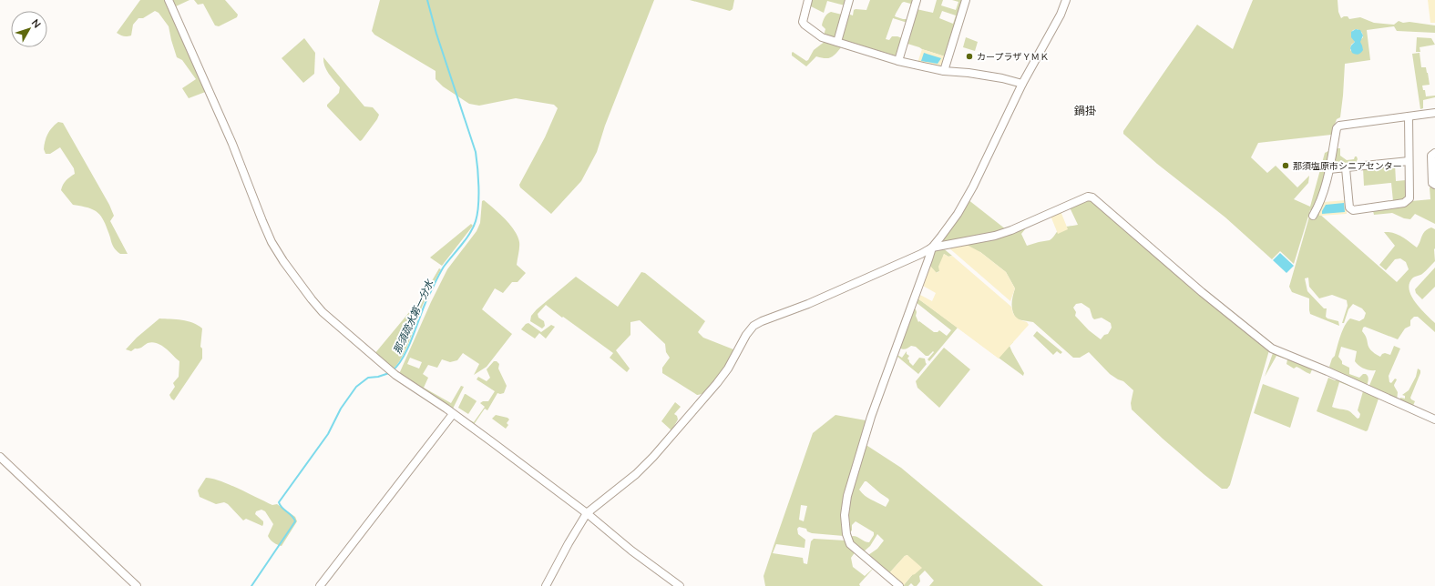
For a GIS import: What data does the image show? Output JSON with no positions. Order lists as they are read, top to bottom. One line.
{"districts":["鍋掛"],"water":["那須疏水第一分水"],"places":["カープラザＹＭＫ","那須塩原市シニアセンター"],"north":"top right"}
